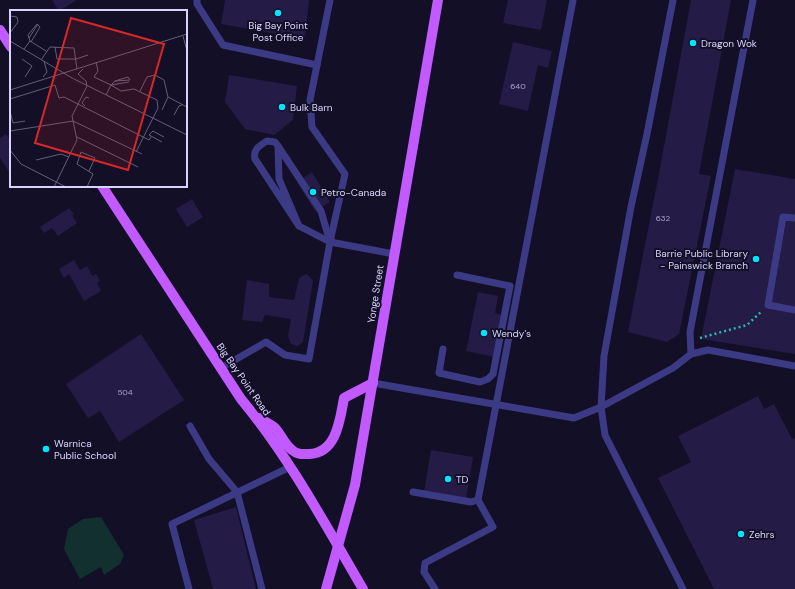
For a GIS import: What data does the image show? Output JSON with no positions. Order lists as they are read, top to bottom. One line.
{"streets":{"main road":["Yonge Street","Big Bay Point Road"]},"crossings":[["Yonge Street","Big Bay Point Road"]],"places":["Big Bay Point Post Office","Dragon Wok","Bulk Barn","Petro-Canada","Barrie Public Library - Painswick Branch","Wendy's","Warnica Public School","TD","Zehrs"],"house_numbers":["640","632","504"]}
